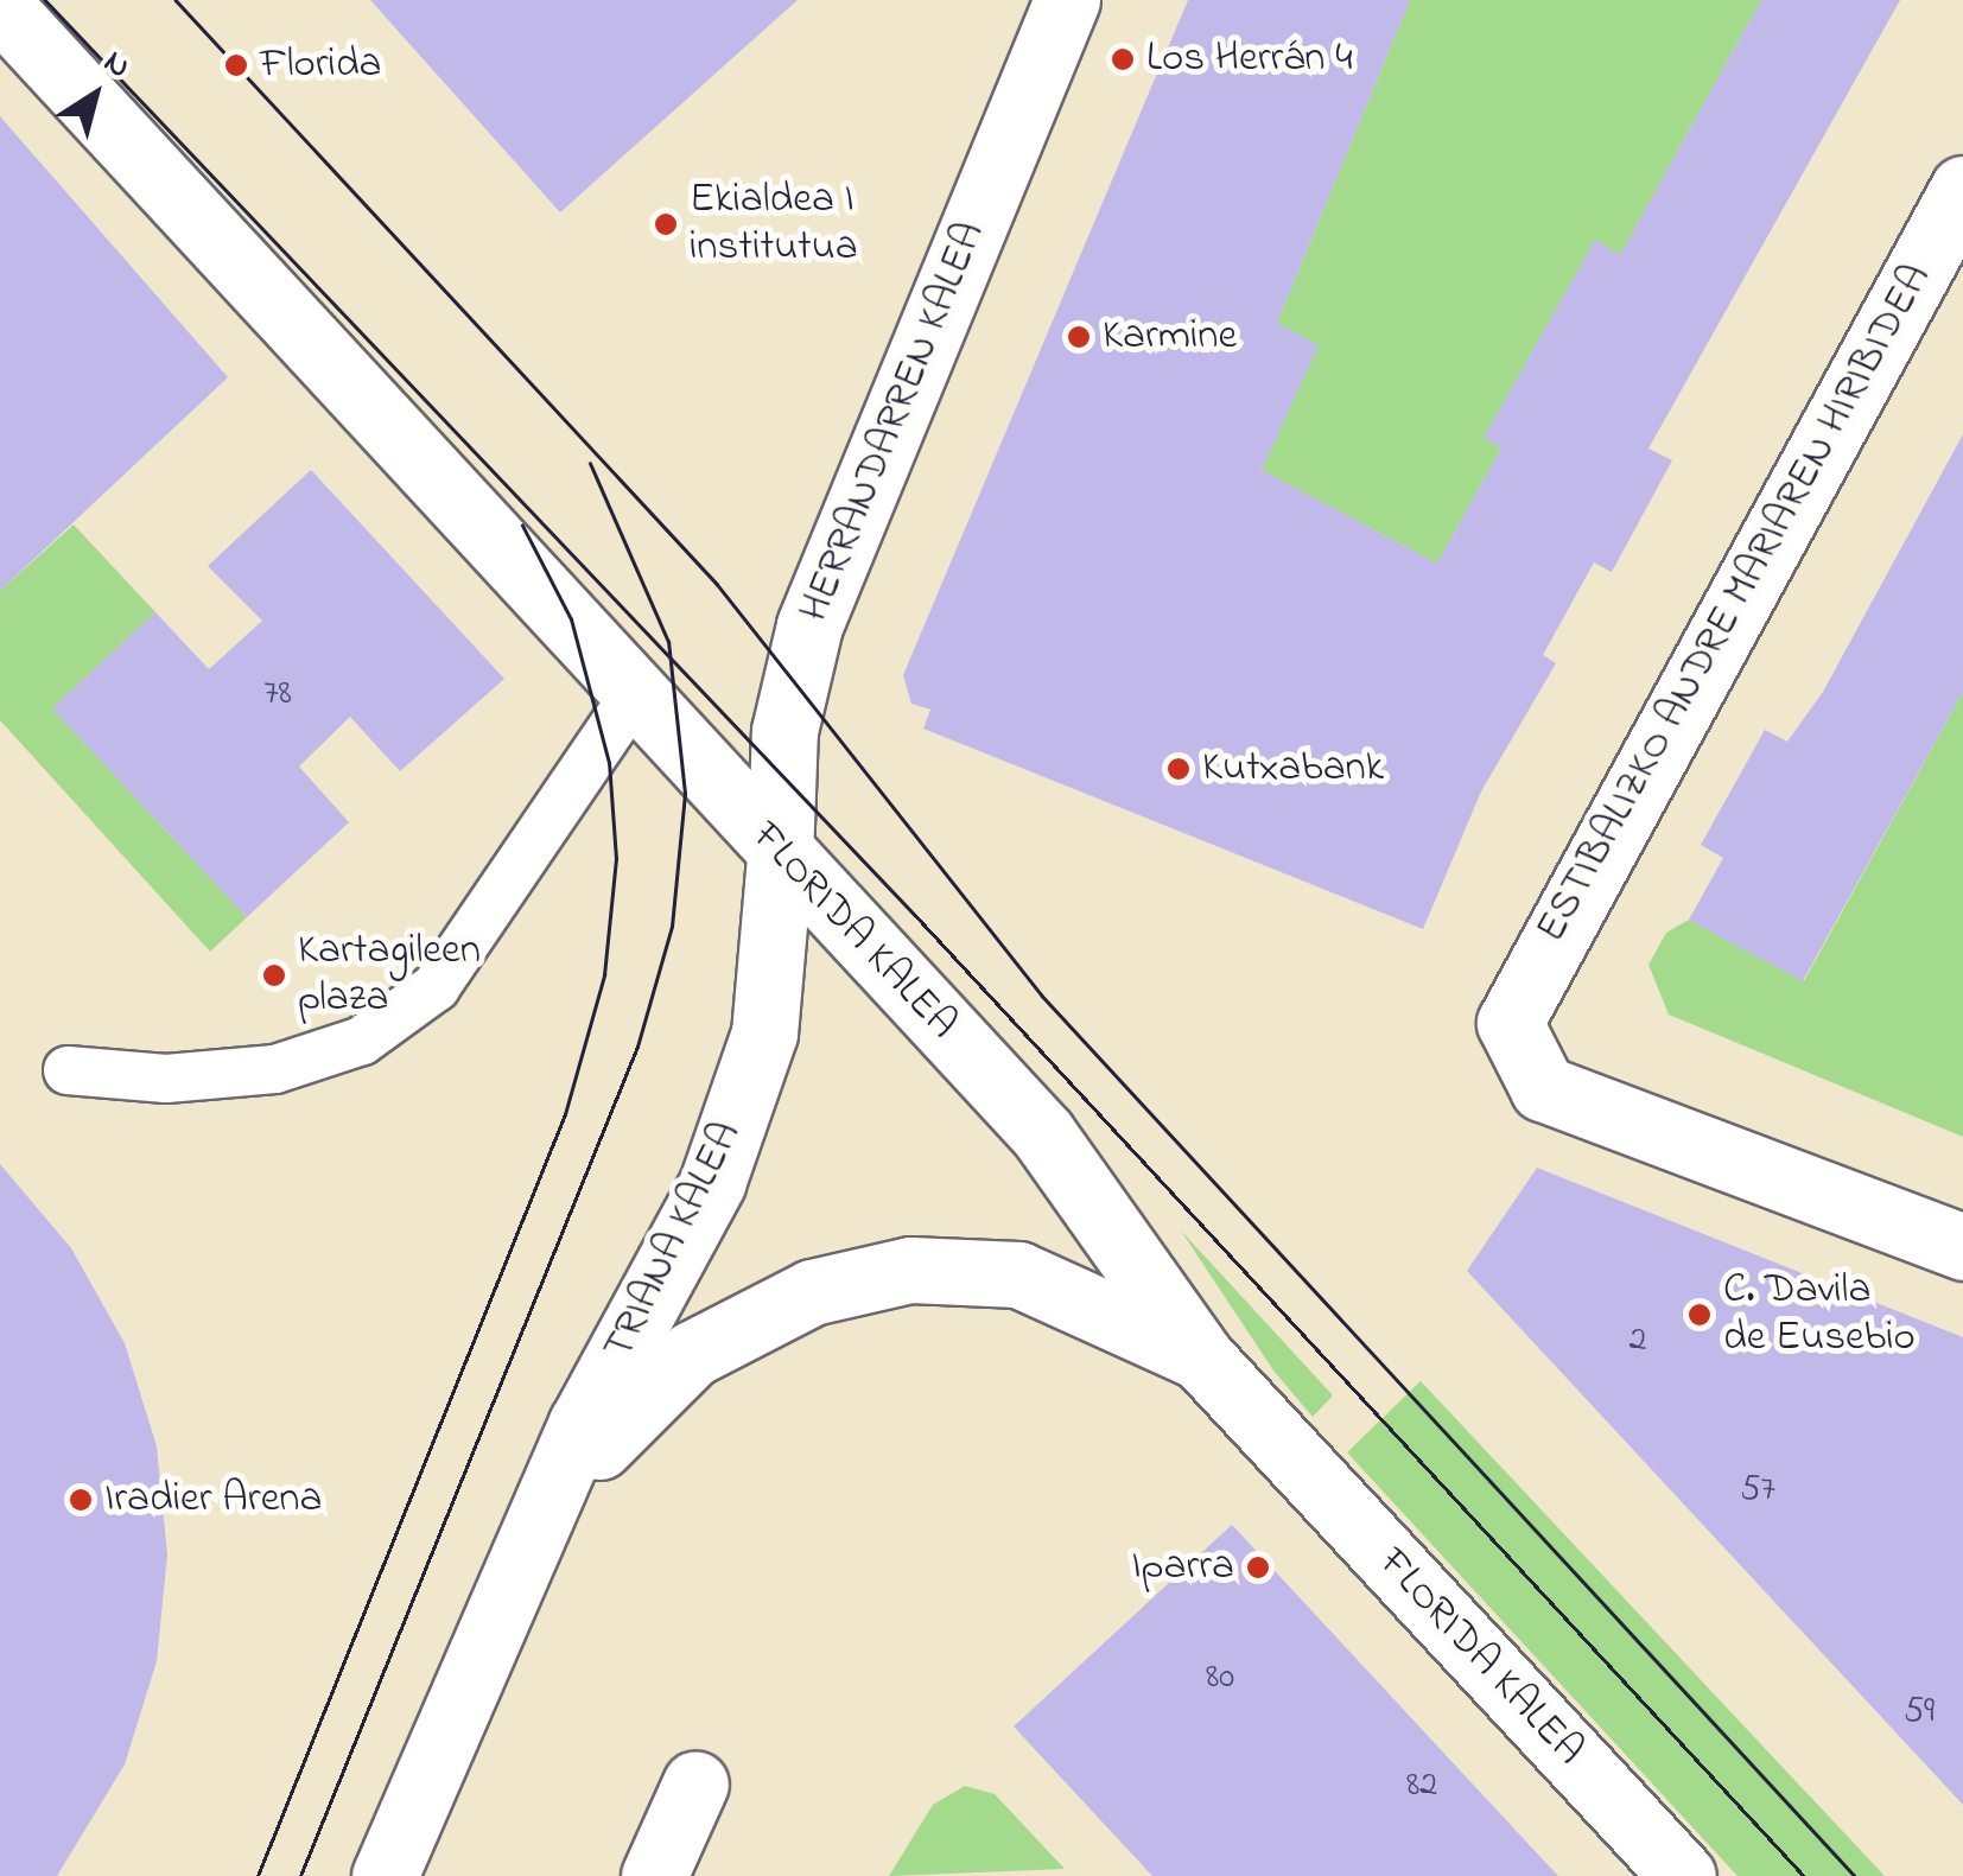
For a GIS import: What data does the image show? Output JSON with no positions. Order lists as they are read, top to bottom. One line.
{"streets":{"main road":["HERRANDARREN KALEA","ESTIBALIZKO ANDRE MARIAREN HIRIBIDEA","FLORIDA KALEA","TRIANA KALEA"]},"crossings":[["HERRANDARREN KALEA","FLORIDA KALEA"],["HERRANDARREN KALEA","TRIANA KALEA"],["FLORIDA KALEA","TRIANA KALEA"]],"places":["Los Herrán 4","Florida","Ekialdea I institutua","Karmine","Kutxabank","Kartagileen plaza","C. Davila de Eusebio","Iradier Arena","Iparra"],"house_numbers":["78","2","57","80","59","82"],"north":"top right"}
